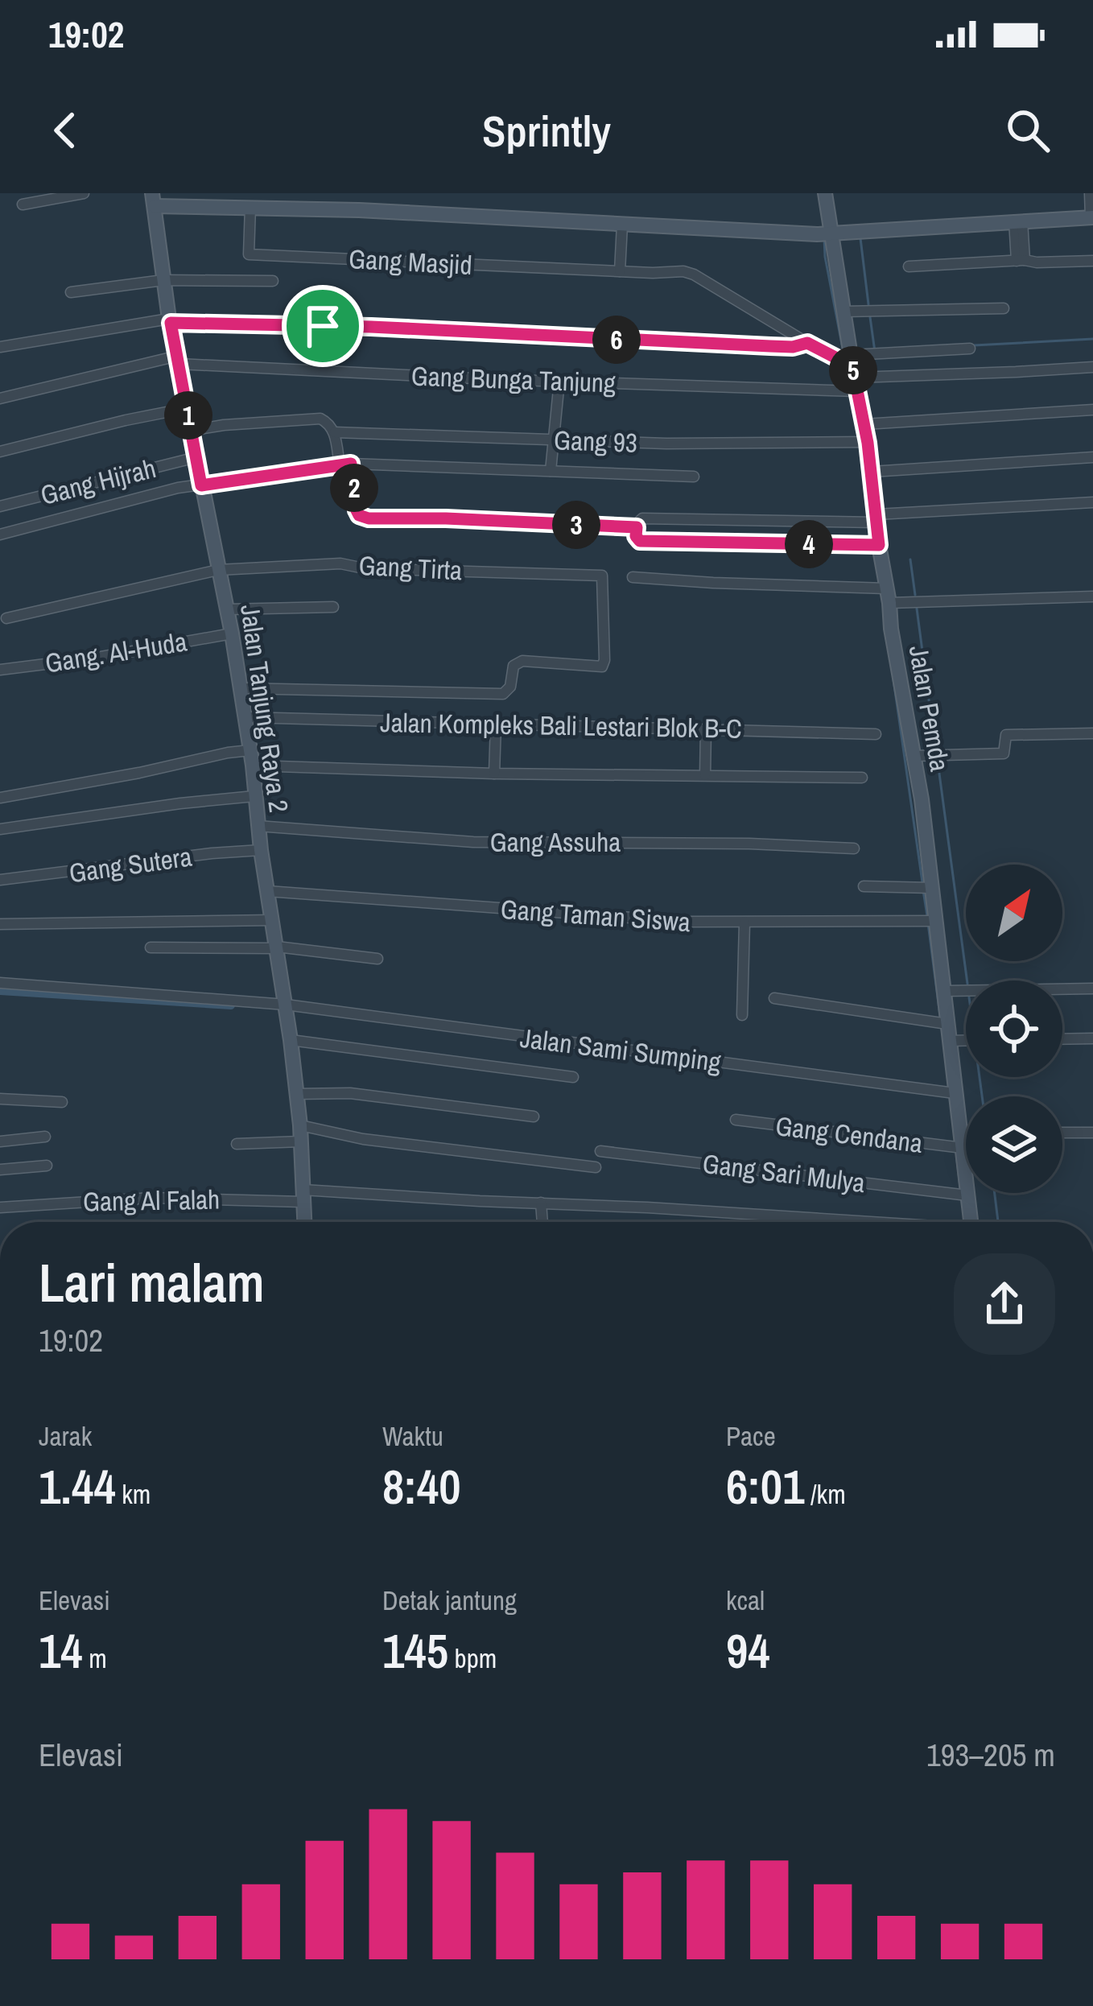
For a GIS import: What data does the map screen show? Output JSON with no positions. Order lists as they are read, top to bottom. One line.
{"streets":{"street":["Gang Masjid","Gang Bunga Tanjung","Gang 93","Gang Hijrah","Gang Tirta","Gang. Al-Huda","Jalan Tanjung Raya 2","Jalan Pemda","Jalan Kompleks Bali Lestari Blok B-C","Gang Assuha","Gang Sutera","Gang Taman Siswa","Jalan Sami Sumping","Gang Cendana","Gang Sari Mulya","Gang Al Falah"]},"crossings":[["Gang Bunga Tanjung","Jalan Tanjung Raya 2"],["Gang Bunga Tanjung","Jalan Pemda"],["Gang 93","Jalan Tanjung Raya 2"],["Gang 93","Jalan Pemda"],["Gang Hijrah","Jalan Tanjung Raya 2"],["Gang Tirta","Jalan Tanjung Raya 2"],["Gang. Al-Huda","Jalan Tanjung Raya 2"],["Jalan Tanjung Raya 2","Jalan Kompleks Bali Lestari Blok B-C"],["Jalan Tanjung Raya 2","Gang Assuha"],["Jalan Tanjung Raya 2","Gang Sutera"],["Jalan Tanjung Raya 2","Gang Taman Siswa"],["Jalan Tanjung Raya 2","Jalan Sami Sumping"],["Jalan Tanjung Raya 2","Gang Al Falah"],["Jalan Pemda","Gang Taman Siswa"],["Jalan Pemda","Jalan Sami Sumping"],["Jalan Pemda","Gang Cendana"],["Jalan Pemda","Gang Sari Mulya"]],"north":"top right","page":{"status":"19:02","header":"Sprintly","pins":["6","5","1","2","3","4"],"heading":["Lari malam","19:02"],"stats":[["Jarak","1.44 km"],["Waktu","8:40"],["Pace","6:01 /km"],["Elevasi","14 m"],["Detak jantung","145 bpm"],["kcal","94"]],"chart":["Elevasi","193–205 m"]}}
